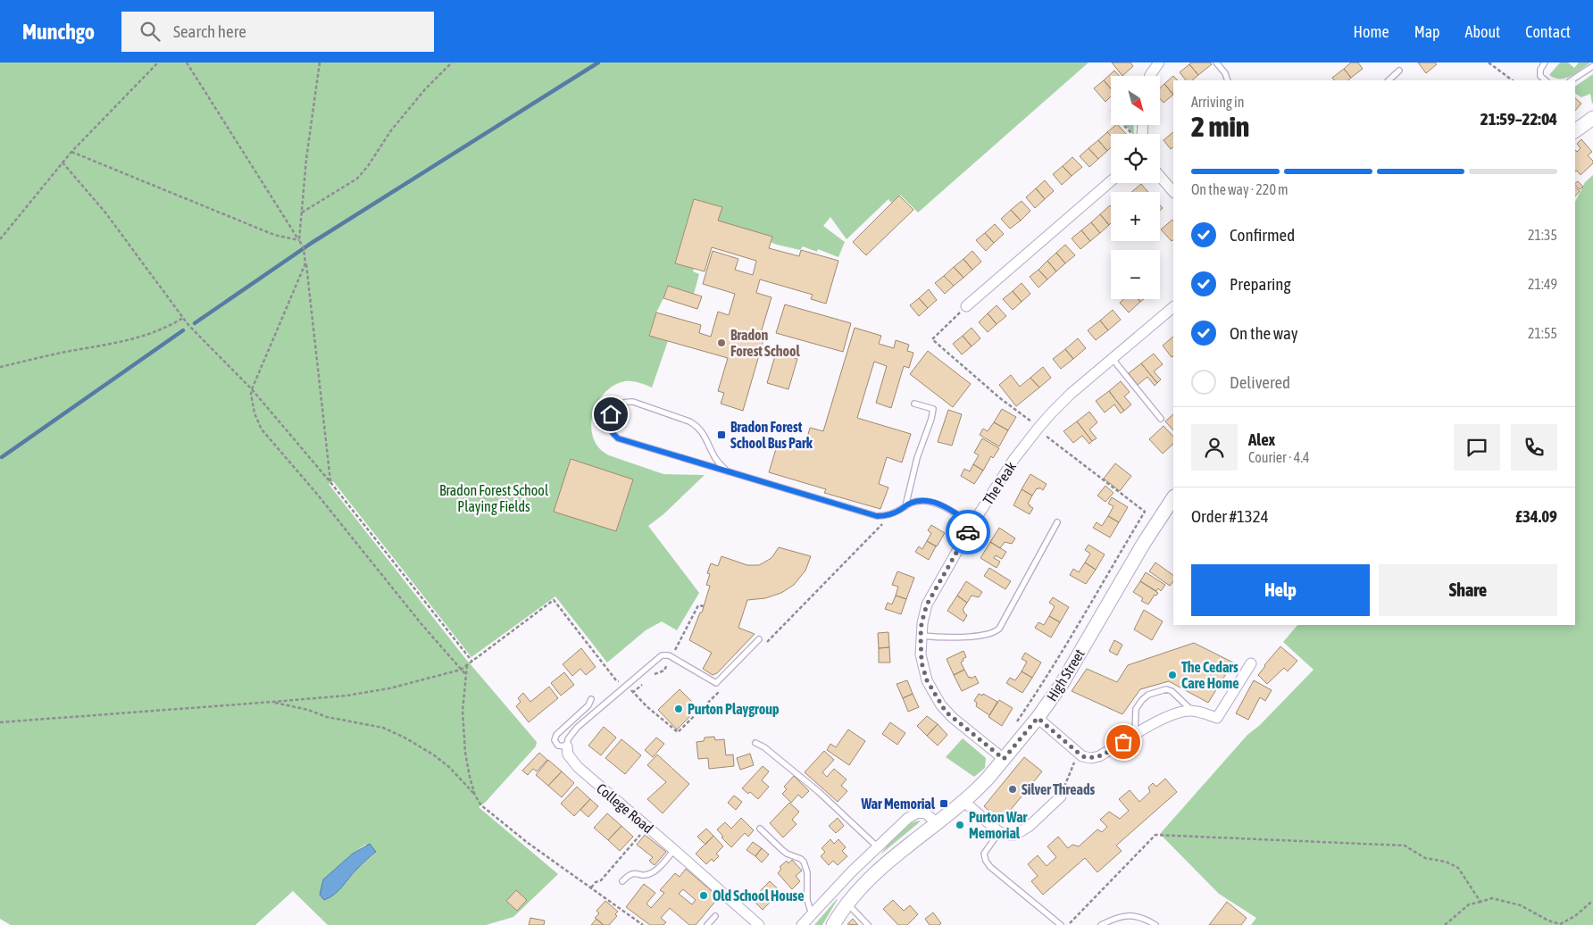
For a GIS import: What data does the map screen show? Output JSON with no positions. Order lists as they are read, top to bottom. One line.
{"streets":{"street":["The Peak","High Street","College Road"]},"crossings":[["The Peak","High Street"]],"parks":["Bradon Forest School Playing Fields"],"places":{"other":["Bradon Forest School","The Cedars Care Home","Purton Playgroup","Silver Threads","Purton War Memorial","Old School House"],"transit":["Bradon Forest School Bus Park","War Memorial"]},"north":"bottom right","page":{"header":"Munchgo","search":"Search here","nav":["Home","Map","About","Contact"],"map_buttons":["+","−"],"heading":["2 min","Arriving in","21:59–22:04"],"panel":["Alex","Courier · 4.4","Order #1324","£34.09"],"bar":"On the way · 220 m","list":[["Confirmed","21:35"],["Preparing","21:49"],["On the way","21:55"],"Delivered"],"buttons":["Help","Share"]}}
